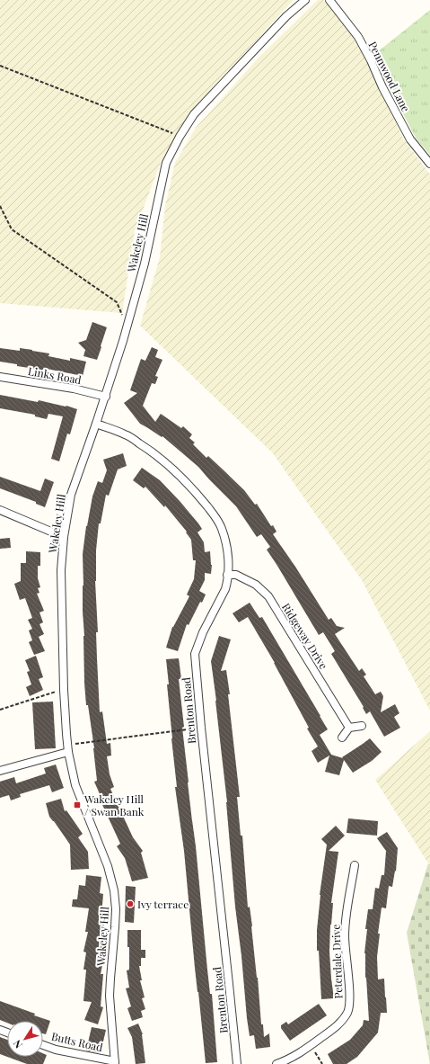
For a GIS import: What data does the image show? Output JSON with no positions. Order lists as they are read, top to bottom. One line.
{"streets":{"street":["Pennwood Lane","Wakeley Hill","Links Road","Ridgeway Drive","Brenton Road","Peterdale Drive","Butts Road"]},"crossings":[["Wakeley Hill","Links Road"],["Wakeley Hill","Brenton Road"],["Wakeley Hill","Butts Road"],["Ridgeway Drive","Brenton Road"]],"places":{"transit":["Wakeley Hill / Swan Bank"],"other":["Ivy terrace"]},"north":"bottom left"}
